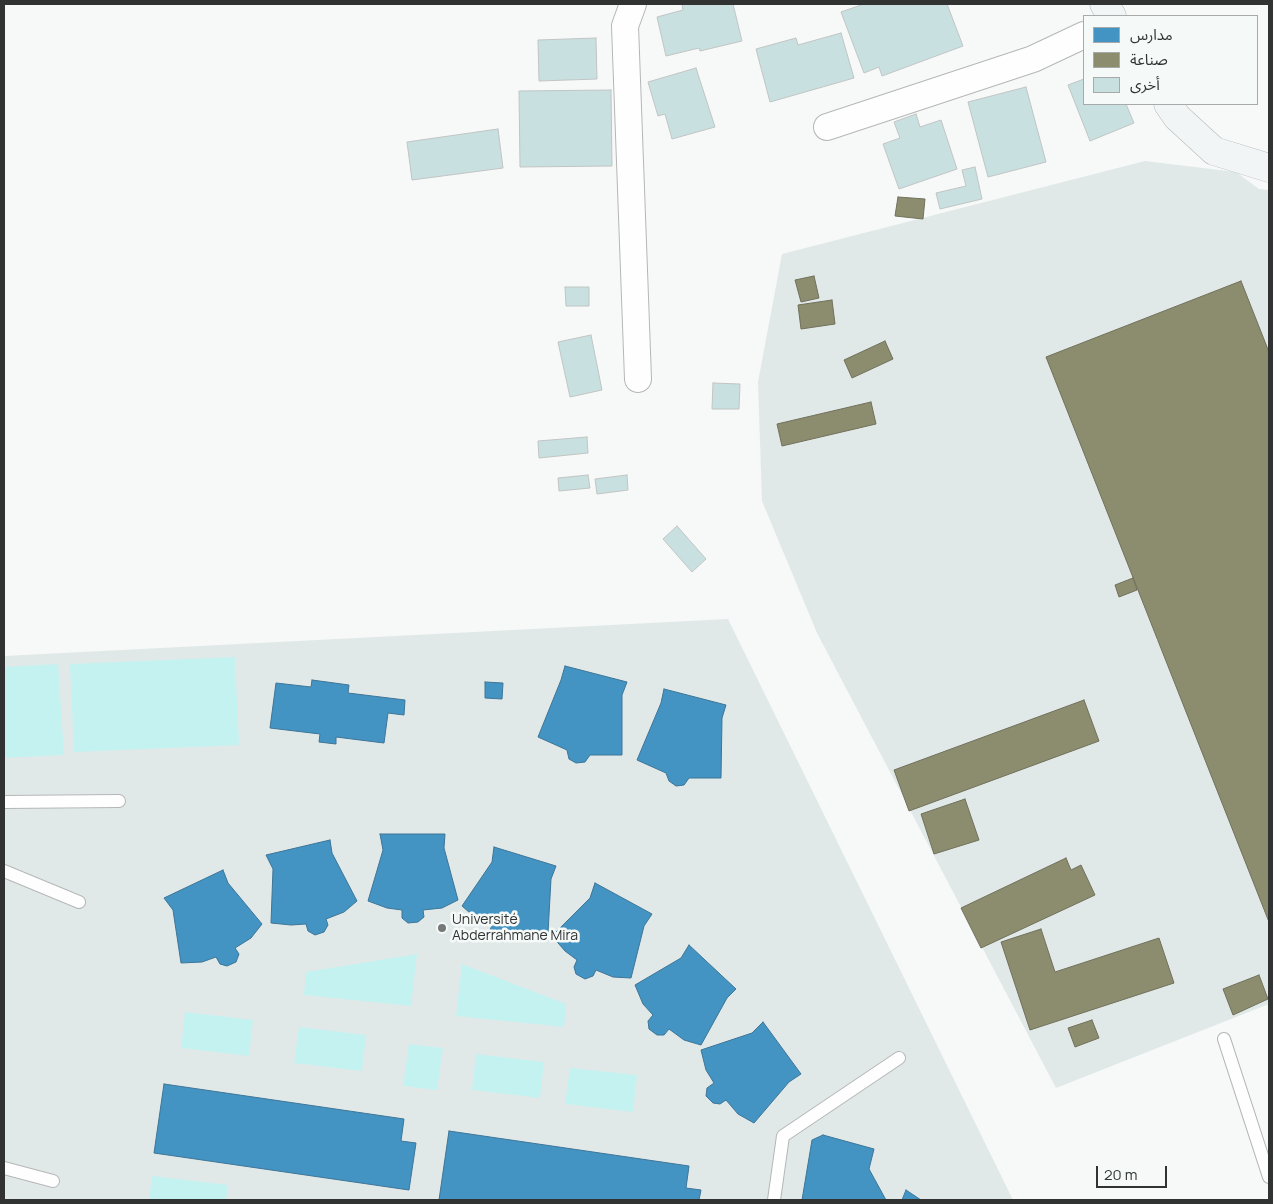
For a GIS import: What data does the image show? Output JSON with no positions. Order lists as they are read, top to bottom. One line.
{"places":["Université Abderrahmane Mira"],"legend":["مدارس","صناعة","أخرى"],"scale_bar":"20 m"}
